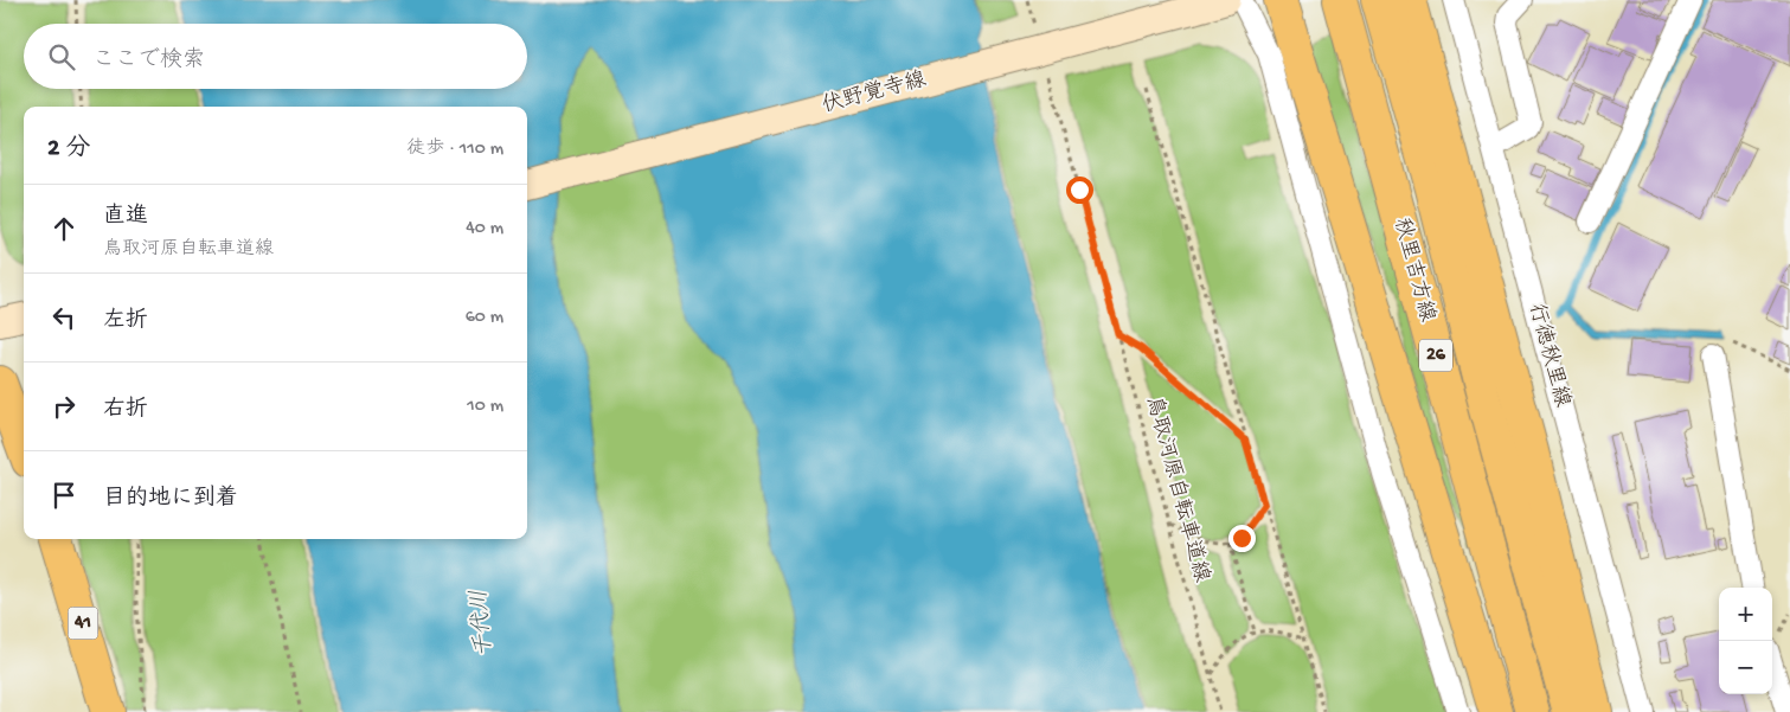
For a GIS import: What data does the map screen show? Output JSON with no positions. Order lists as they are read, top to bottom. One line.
{"streets":{"main road":["伏野覚寺線","秋里吉方線","26","41"],"street":["行徳秋里線"],"path":["鳥取河原自転車道線"]},"water":["千代川"],"page":{"search":"ここで検索","heading":["2 分","徒歩 · 110 m"],"list":[["直進","鳥取河原自転車道線","40 m"],["左折","60 m"],["右折","10 m"],"目的地に到着"],"map_buttons":["+","−"]}}
